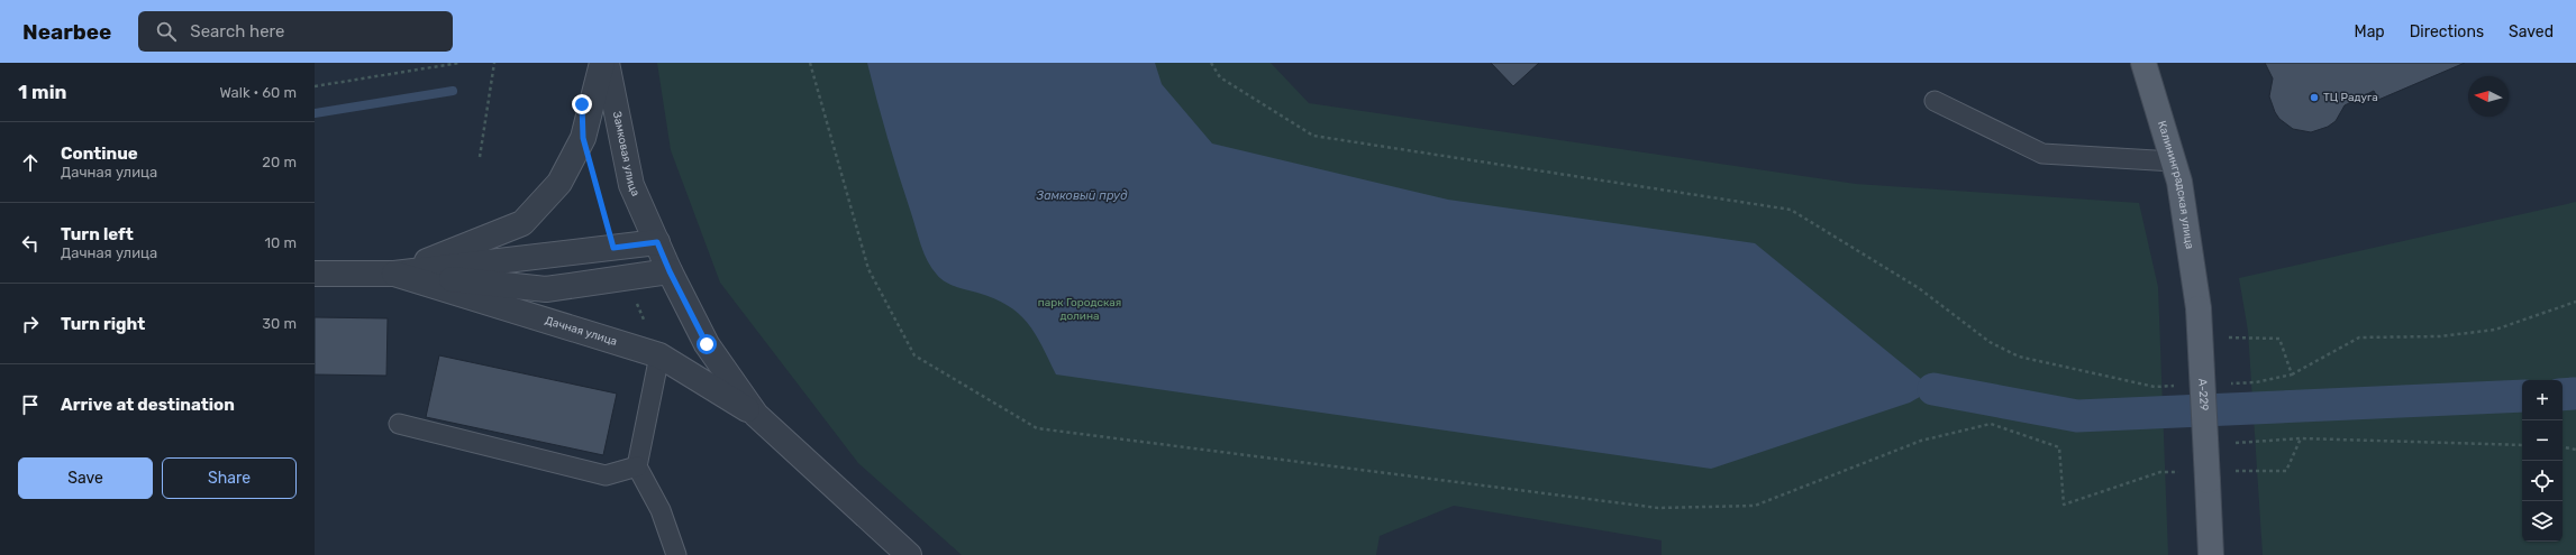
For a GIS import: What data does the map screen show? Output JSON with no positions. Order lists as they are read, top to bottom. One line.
{"streets":{"main road":["Калининградская улица","А-229"],"street":["Замковая улица","Дачная улица"]},"crossings":[["Замковая улица","Дачная улица"],["Калининградская улица","А-229"]],"water":["Замковый пруд"],"parks":["парк Городская долина"],"places":["ТЦ Радуга"],"north":"left","page":{"header":"Nearbee","search":"Search here","nav":["Map","Directions","Saved"],"heading":["1 min","Walk · 60 m"],"list":[["Continue","Дачная улица","20 m"],["Turn left","Дачная улица","10 m"],["Turn right","30 m"],"Arrive at destination"],"map_buttons":["+","−"],"buttons":["Save","Share"]}}
